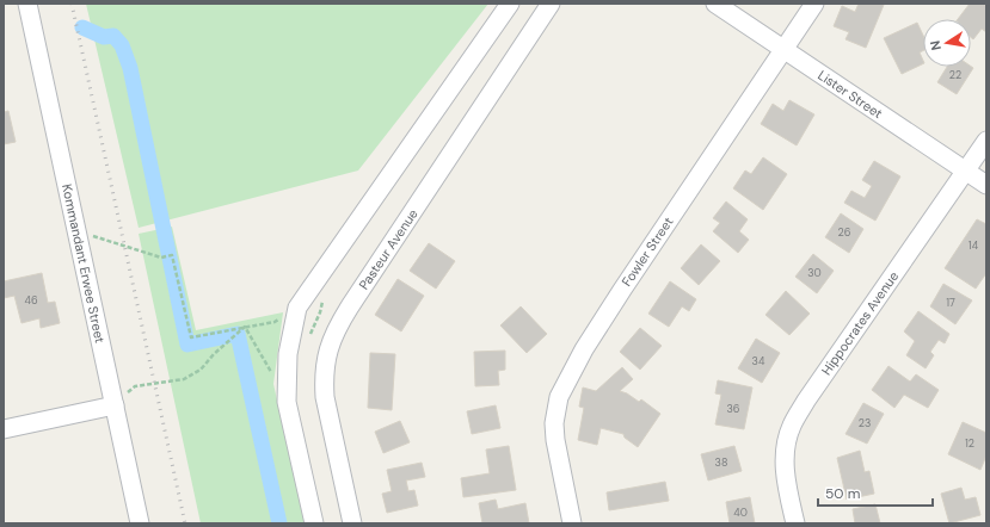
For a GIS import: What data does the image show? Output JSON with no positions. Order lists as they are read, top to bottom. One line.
{"streets":{"street":["Lister Street","Pasteur Avenue","Fowler Street","Kommandant Erwee Street","Hippocrates Avenue"]},"crossings":[["Lister Street","Fowler Street"],["Lister Street","Hippocrates Avenue"]],"house_numbers":["22","26","14","30","46","17","34","36","23","12","38","40"],"scale_bar":"50 m","north":"left"}
